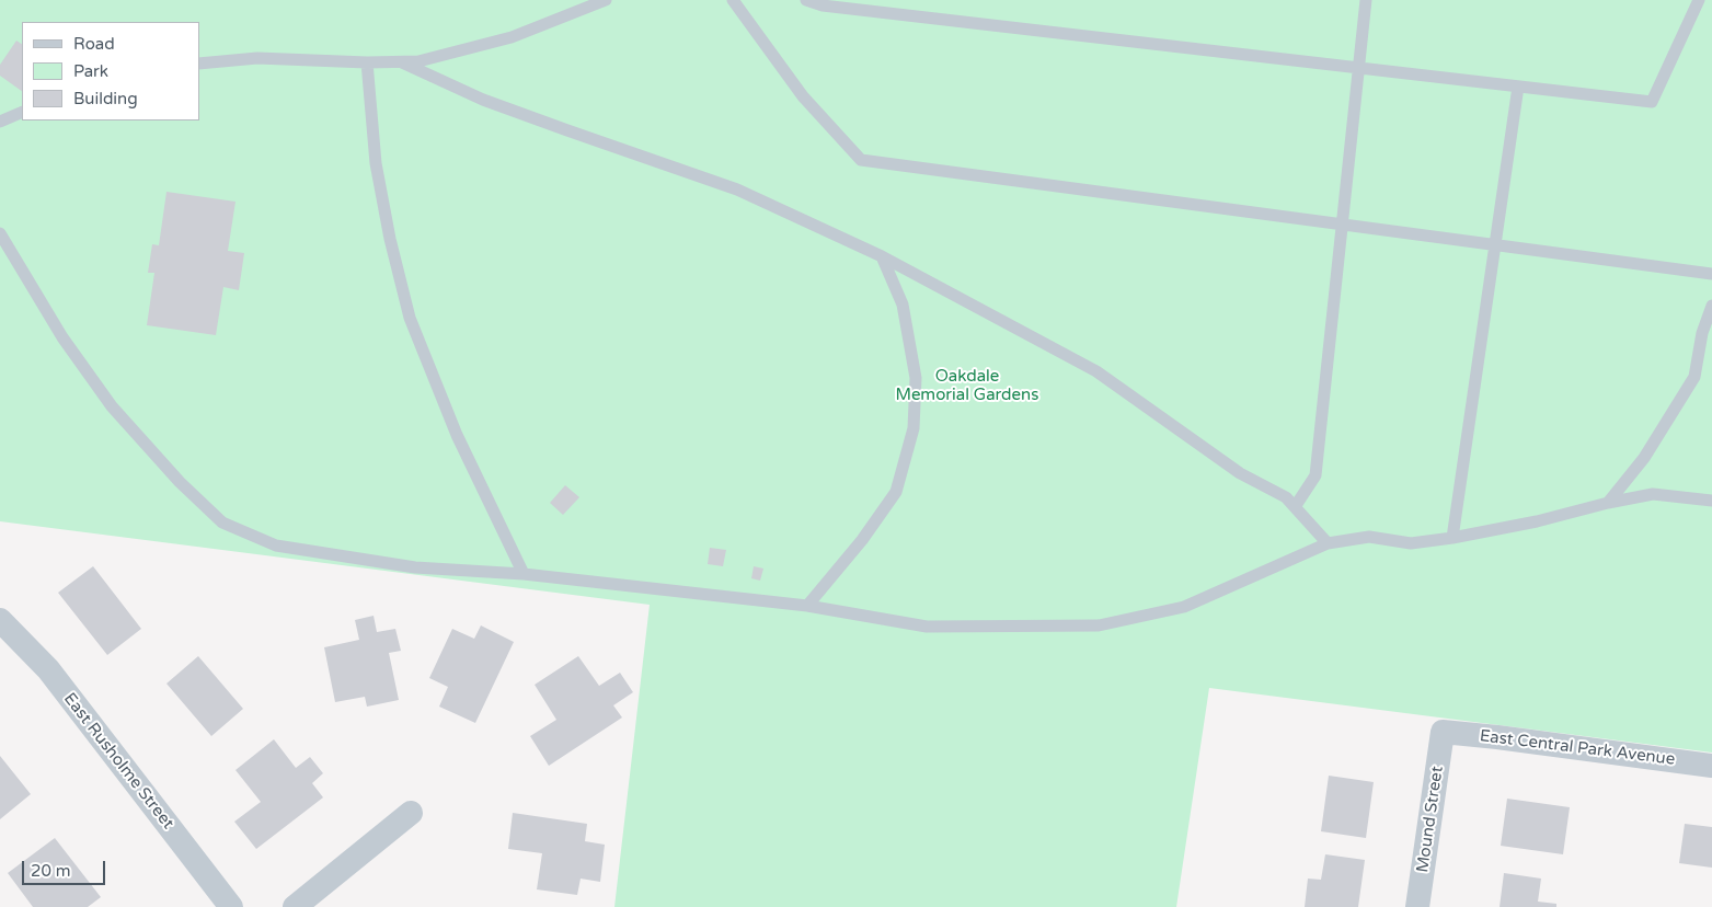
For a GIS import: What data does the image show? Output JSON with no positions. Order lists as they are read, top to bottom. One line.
{"streets":{"street":["East Central Park Avenue","East Rusholme Street","Mound Street"]},"crossings":[["East Central Park Avenue","Mound Street"]],"parks":["Oakdale Memorial Gardens"],"legend":["Road","Park","Building"],"scale_bar":"20 m"}
